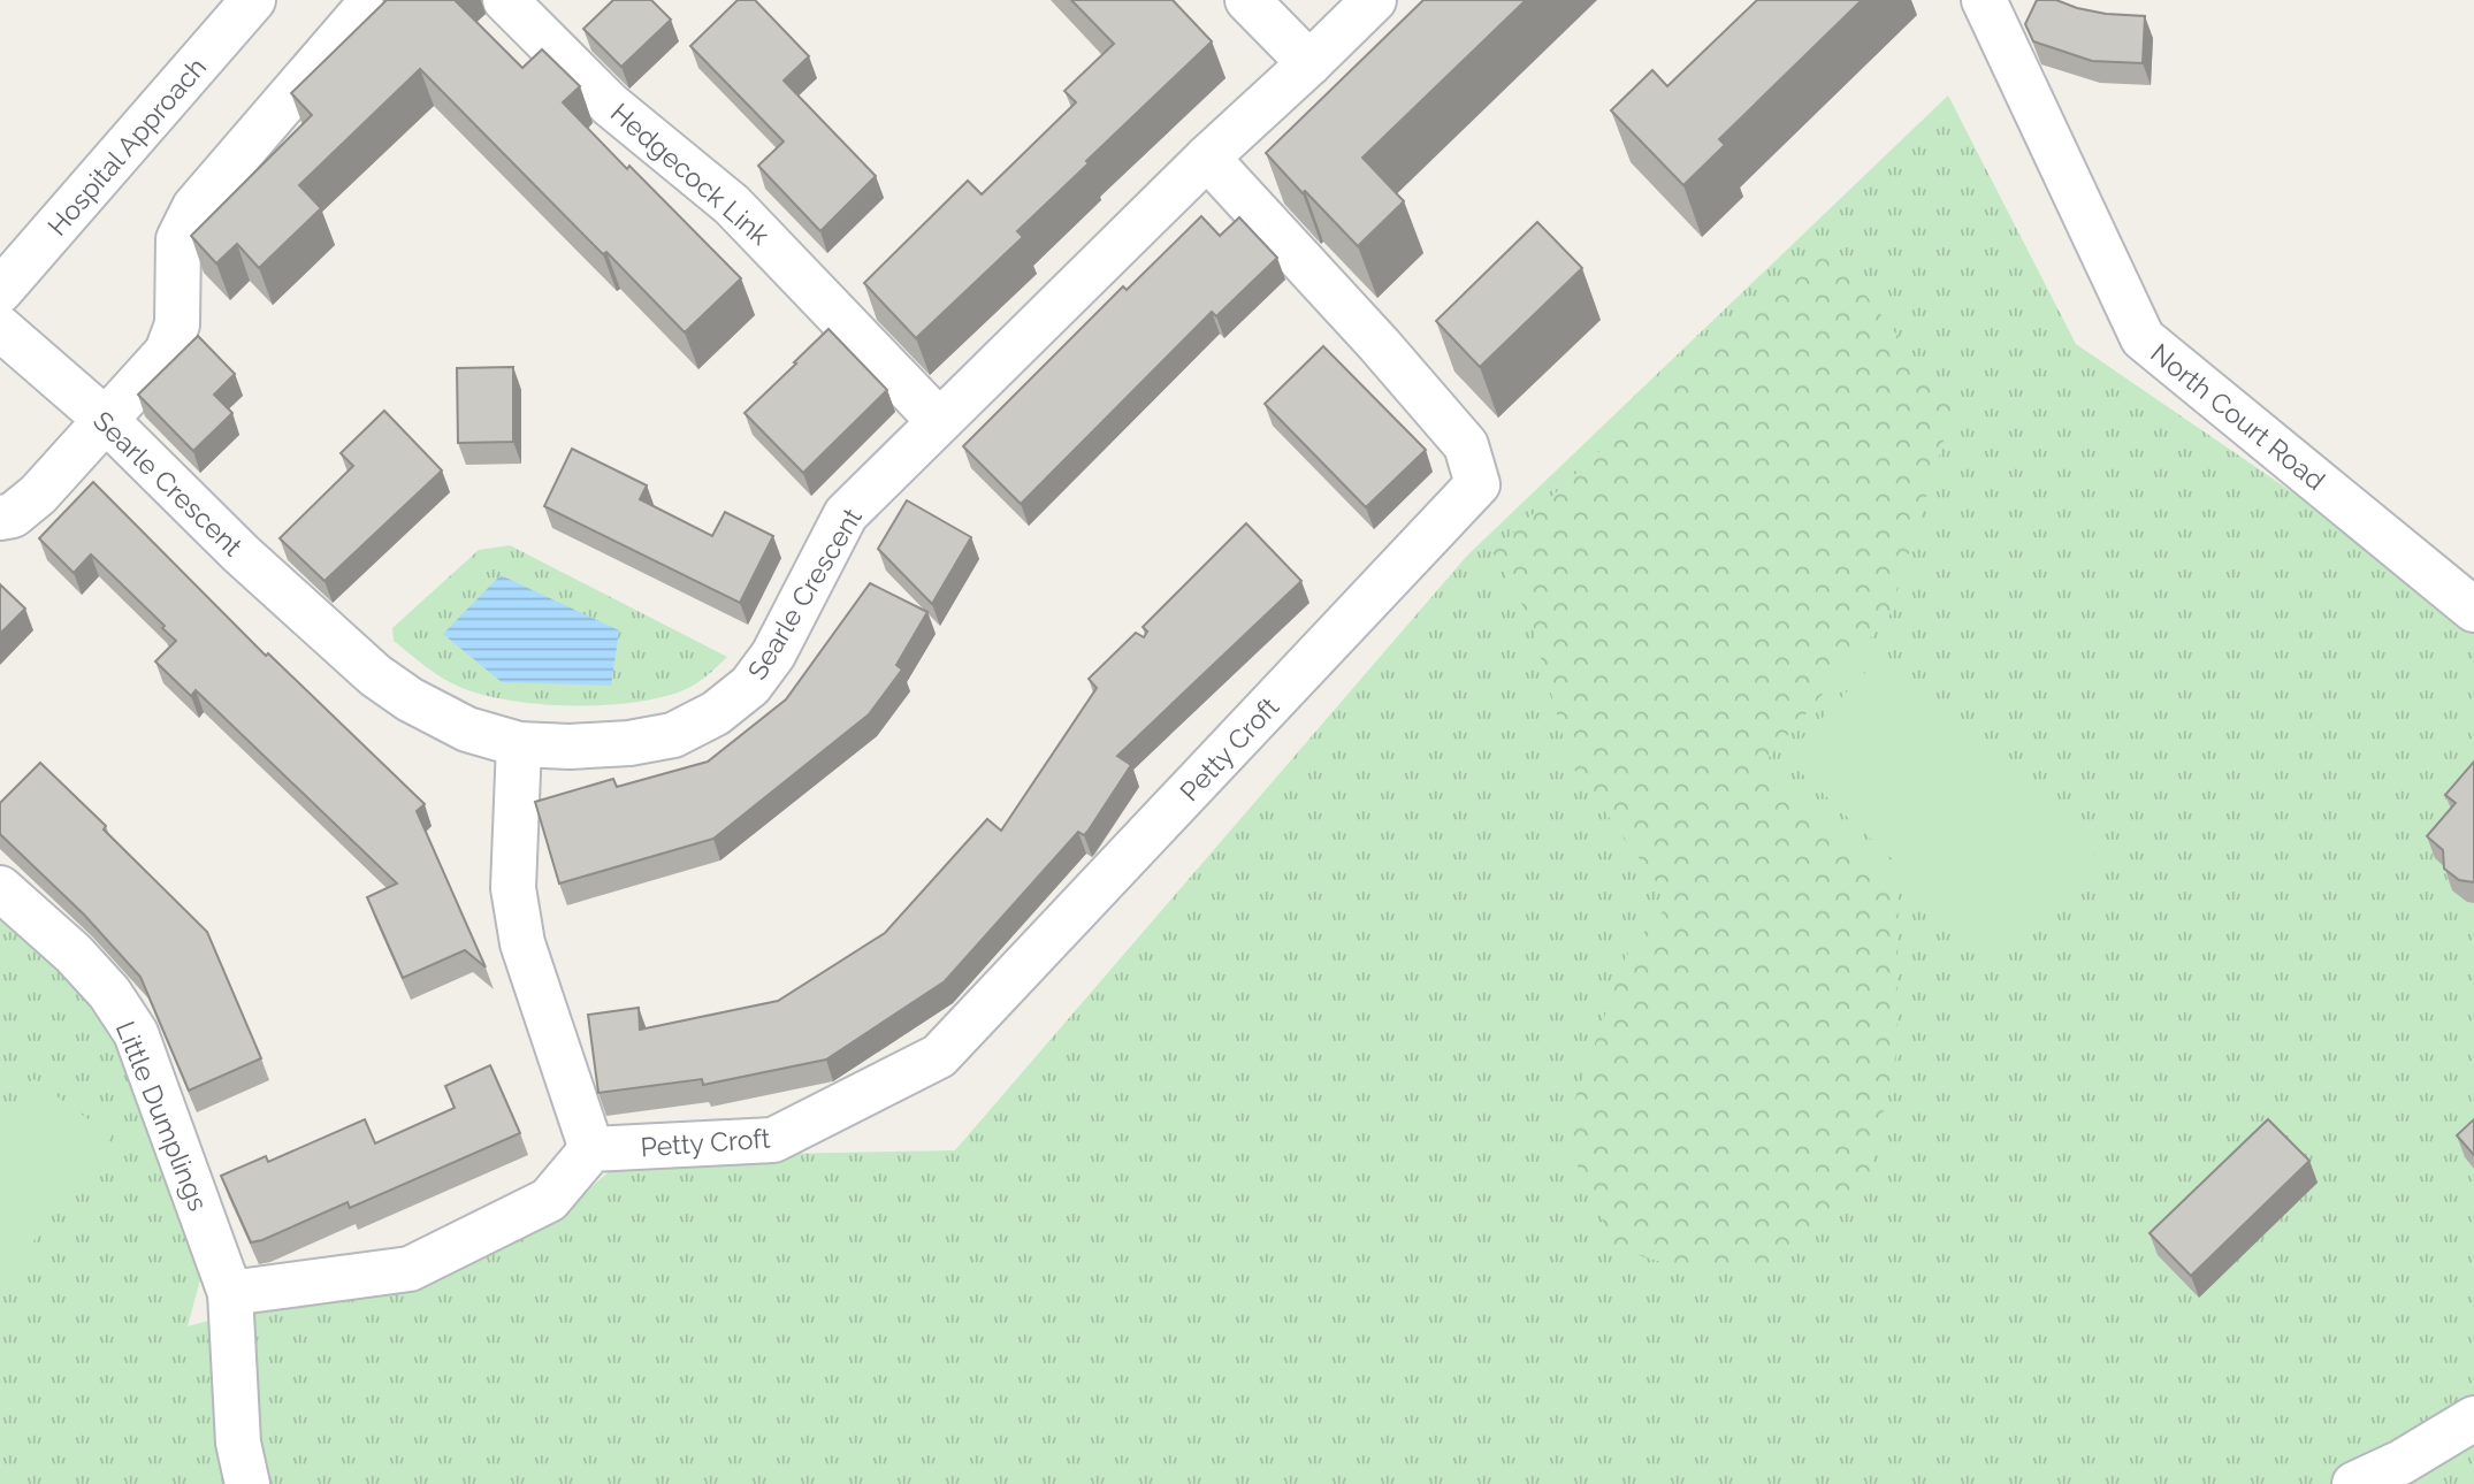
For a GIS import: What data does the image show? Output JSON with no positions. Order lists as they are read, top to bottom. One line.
{"streets":{"street":["Hospital Approach","Hedgecock Link","North Court Road","Searle Crescent","Petty Croft","Little Dumplings"]},"crossings":[["Hedgecock Link","Searle Crescent"],["Searle Crescent","Petty Croft"]]}
